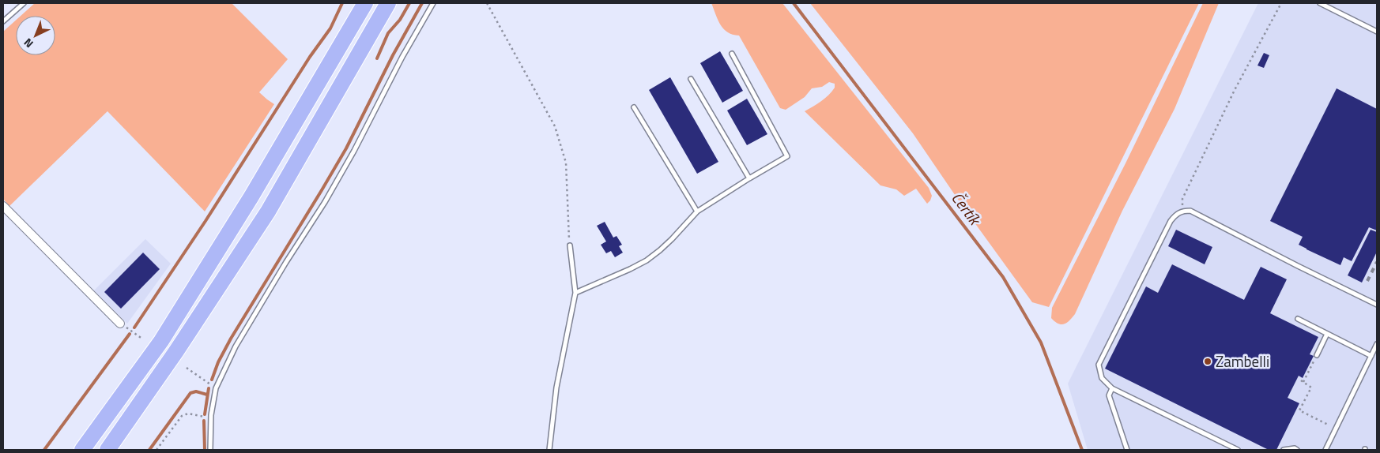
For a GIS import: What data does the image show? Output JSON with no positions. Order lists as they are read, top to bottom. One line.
{"water":["Čertík"],"places":["Zambelli"],"north":"bottom left"}
